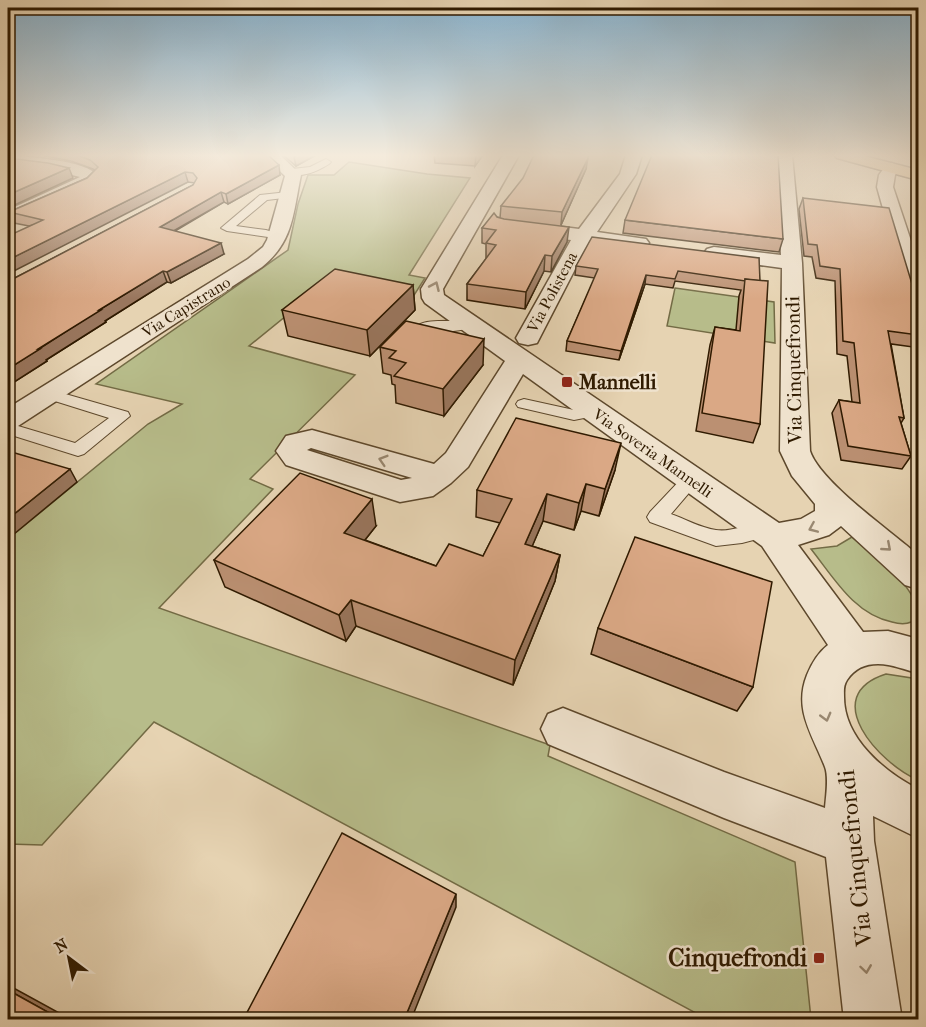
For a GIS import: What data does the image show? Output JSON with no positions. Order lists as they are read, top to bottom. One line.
{"streets":{"street":["Via Polistena","Via Capistrano","Via Cinquefrondi","Via Soveria Mannelli"]},"crossings":[["Via Polistena","Via Soveria Mannelli"]],"places":{"transit":["Mannelli","Cinquefrondi"]},"north":"top left"}
